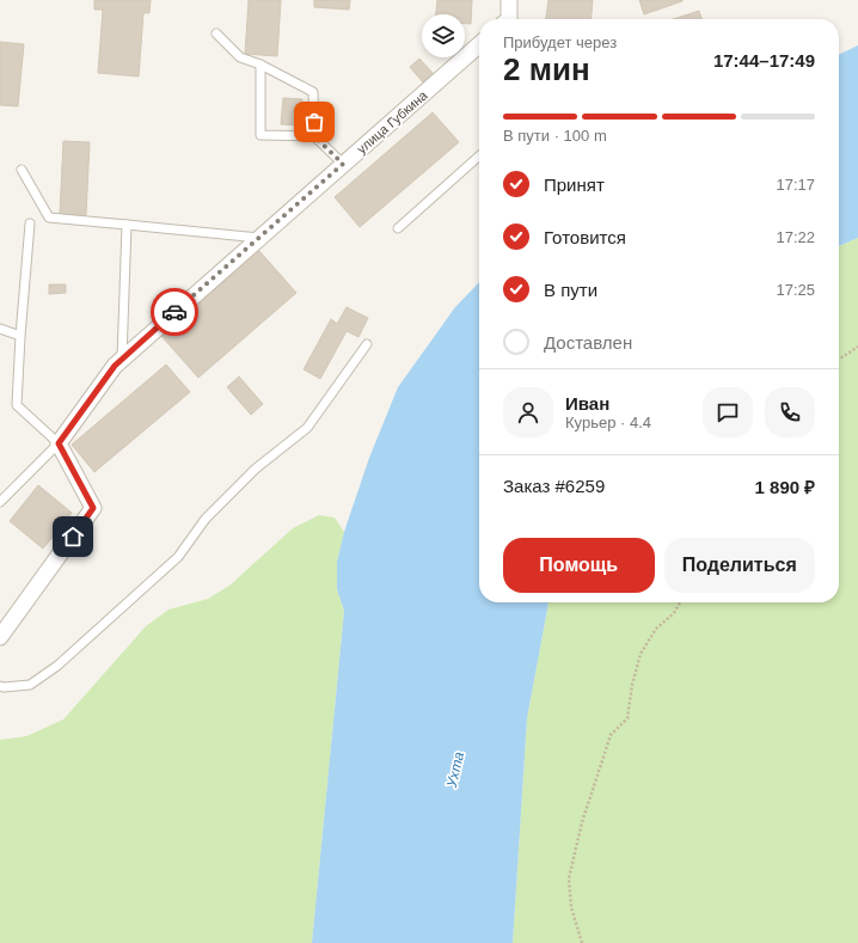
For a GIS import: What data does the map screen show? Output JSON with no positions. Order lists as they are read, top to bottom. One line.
{"streets":{"street":["улица Губкина"]},"water":["Ухта"],"page":{"heading":["2 мин","Прибудет через","17:44–17:49"],"panel":["Иван","Курьер · 4.4","Заказ #6259","1 890 ₽"],"bar":"В пути · 100 m","list":[["Принят","17:17"],["Готовится","17:22"],["В пути","17:25"],"Доставлен"],"buttons":["Помощь","Поделиться"]}}
